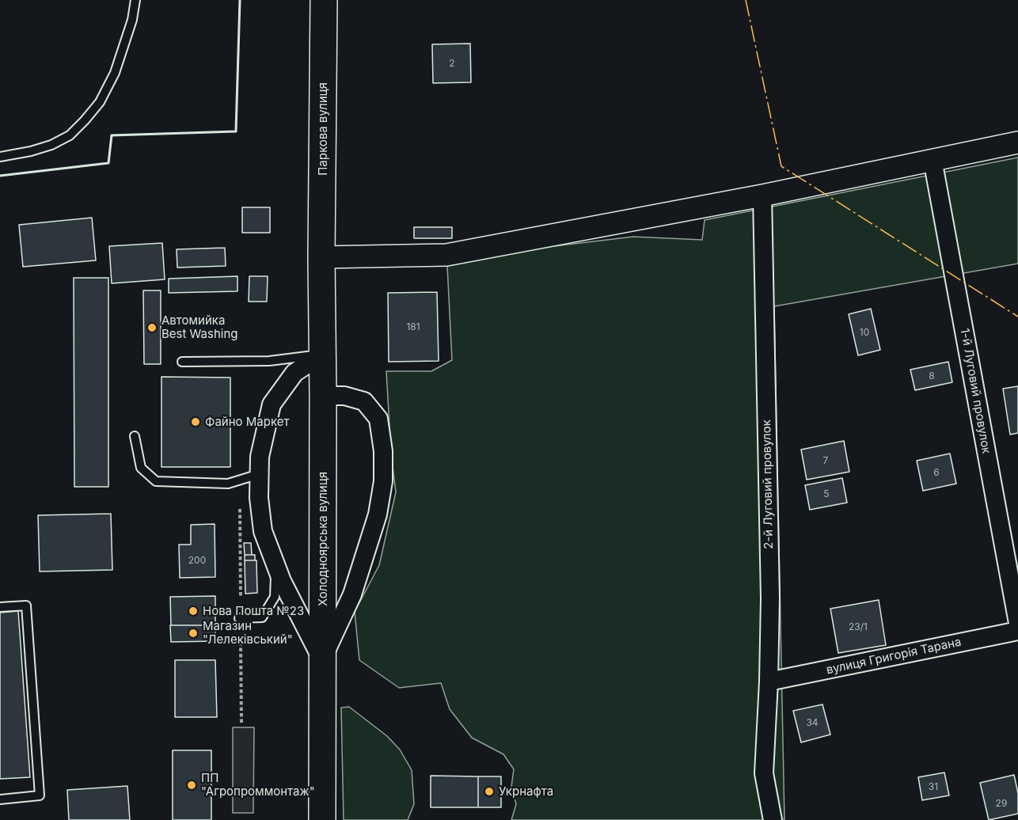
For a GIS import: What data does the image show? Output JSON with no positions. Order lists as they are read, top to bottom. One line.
{"streets":{"main road":["Паркова вулиця","Холодноярська вулиця"],"street":["1-й Луговий провулок","2-й Луговий провулок","вулиця Григорія Тарана"]},"crossings":[["Паркова вулиця","Холодноярська вулиця"],["2-й Луговий провулок","вулиця Григорія Тарана"]],"places":["Автомийка Best Washing","Файно Маркет","Нова Пошта №23","Магазин \"Лелеківський\"","ПП \"Агропроммонтаж\"","Укрнафта"],"house_numbers":["2","181","10","8","7","6","5","200","23/1","34","31","29"]}
